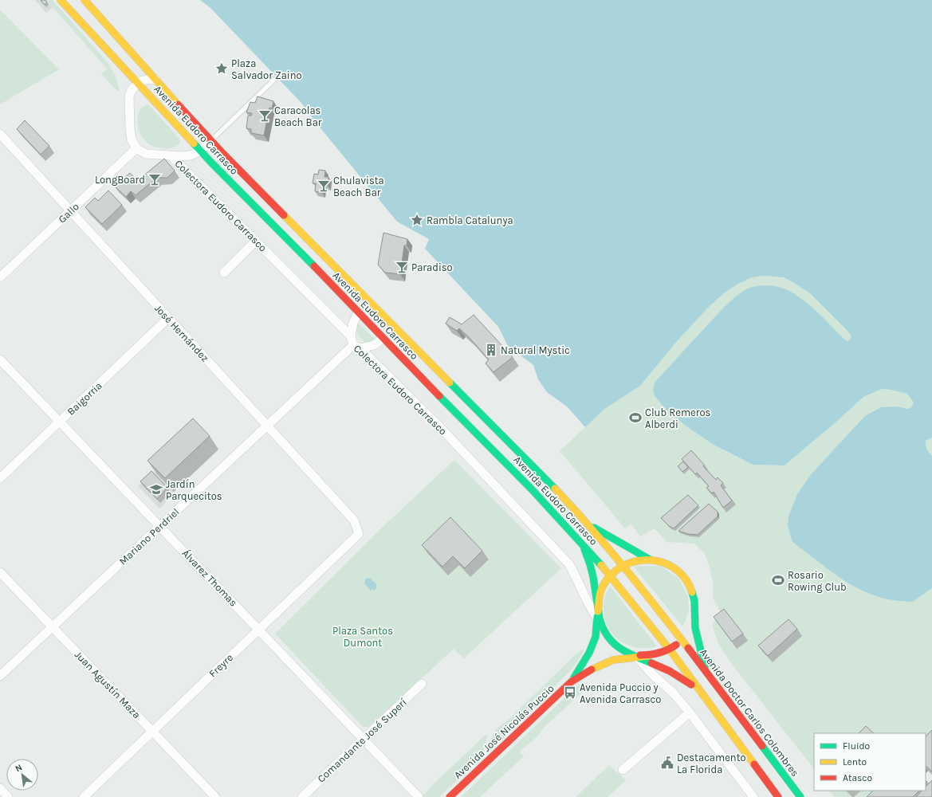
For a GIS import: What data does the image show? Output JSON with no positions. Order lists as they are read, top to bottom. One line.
{"streets":{"main road":["Avenida Eudoro Carrasco","Avenida Doctor Carlos Colombres","Avenida José Nicolás Puccio"],"street":["Colectora Eudoro Carrasco","Gallo","José Hernández","Baigorria","Mariano Perdriel","Álvarez Thomas","Freyre","Juan Agustín Maza","Comandante José Superí"]},"crossings":[["Avenida Eudoro Carrasco","Mariano Perdriel"],["Avenida Eudoro Carrasco","Avenida Doctor Carlos Colombres"],["Avenida Eudoro Carrasco","Avenida José Nicolás Puccio"],["Colectora Eudoro Carrasco","Mariano Perdriel"],["Colectora Eudoro Carrasco","Avenida José Nicolás Puccio"],["Gallo","José Hernández"],["José Hernández","Baigorria"],["José Hernández","Mariano Perdriel"],["José Hernández","Freyre"],["Baigorria","Álvarez Thomas"],["Mariano Perdriel","Álvarez Thomas"],["Mariano Perdriel","Juan Agustín Maza"],["Álvarez Thomas","Freyre"],["Álvarez Thomas","Comandante José Superí"],["Freyre","Juan Agustín Maza"]],"parks":["Plaza Santos Dumont"],"places":{"place":["Plaza Salvador Zaino","Rambla Catalunya"],"bar":["Caracolas Beach Bar","LongBoard","Chulavista Beach Bar","Paradiso"],"building":["Natural Mystic"],"sports":["Club Remeros Alberdi","Rosario Rowing Club"],"school or university":["Jardín Parquecitos"],"bus stop":["Avenida Puccio y Avenida Carrasco"],"public building":["Destacamento La Florida"]},"legend":["Fluido","Lento","Atasco"],"north":"top left"}
